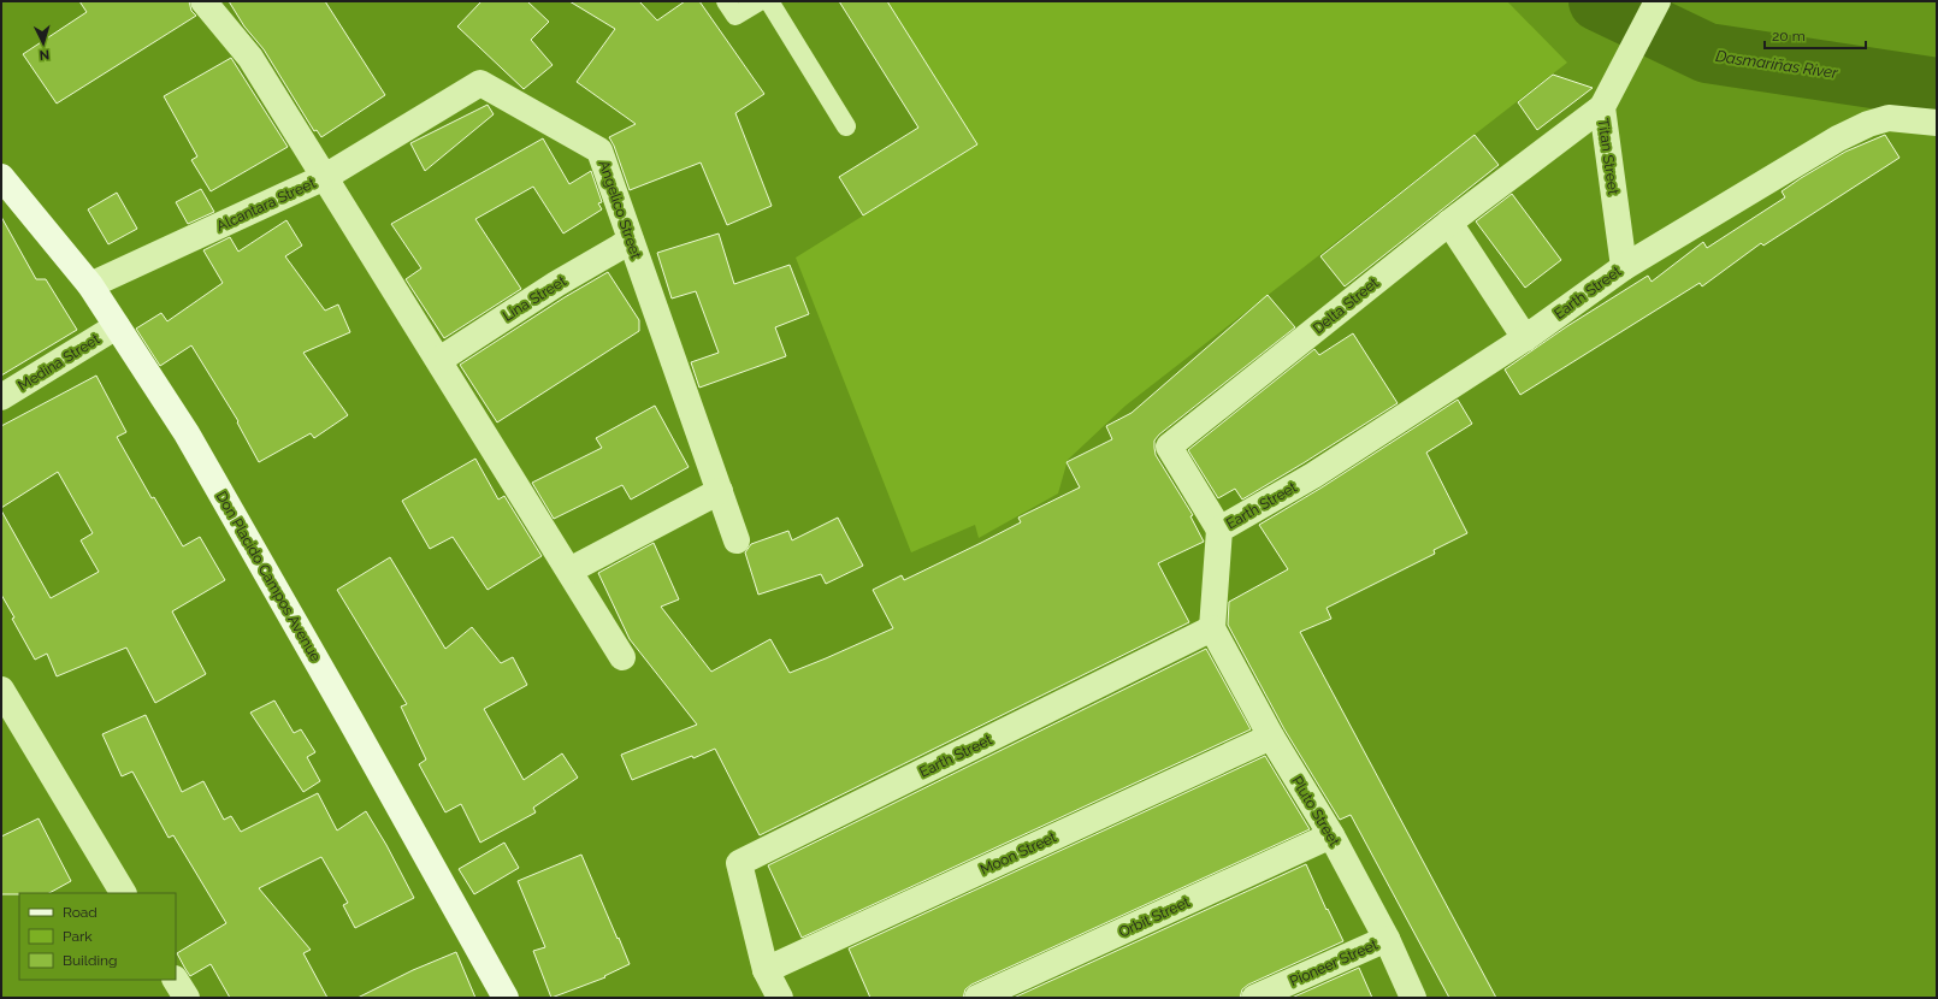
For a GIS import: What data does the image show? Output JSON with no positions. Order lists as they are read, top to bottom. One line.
{"streets":{"main road":["Don Placido Campos Avenue"],"street":["Titan Street","Alcantara Street","Angelico Street","Earth Street","Lina Street","Delta Street","Medina Street","Pluto Street","Moon Street","Orbit Street","Pioneer Street"]},"crossings":[["Titan Street","Earth Street"],["Titan Street","Delta Street"],["Alcantara Street","Angelico Street"],["Alcantara Street","Don Placido Campos Avenue"],["Angelico Street","Lina Street"],["Earth Street","Delta Street"],["Earth Street","Pluto Street"],["Earth Street","Moon Street"],["Medina Street","Don Placido Campos Avenue"],["Pluto Street","Moon Street"],["Pluto Street","Orbit Street"],["Pluto Street","Pioneer Street"]],"water":["Dasmariñas River"],"legend":["Road","Park","Building"],"scale_bar":"20 m","north":"bottom"}
